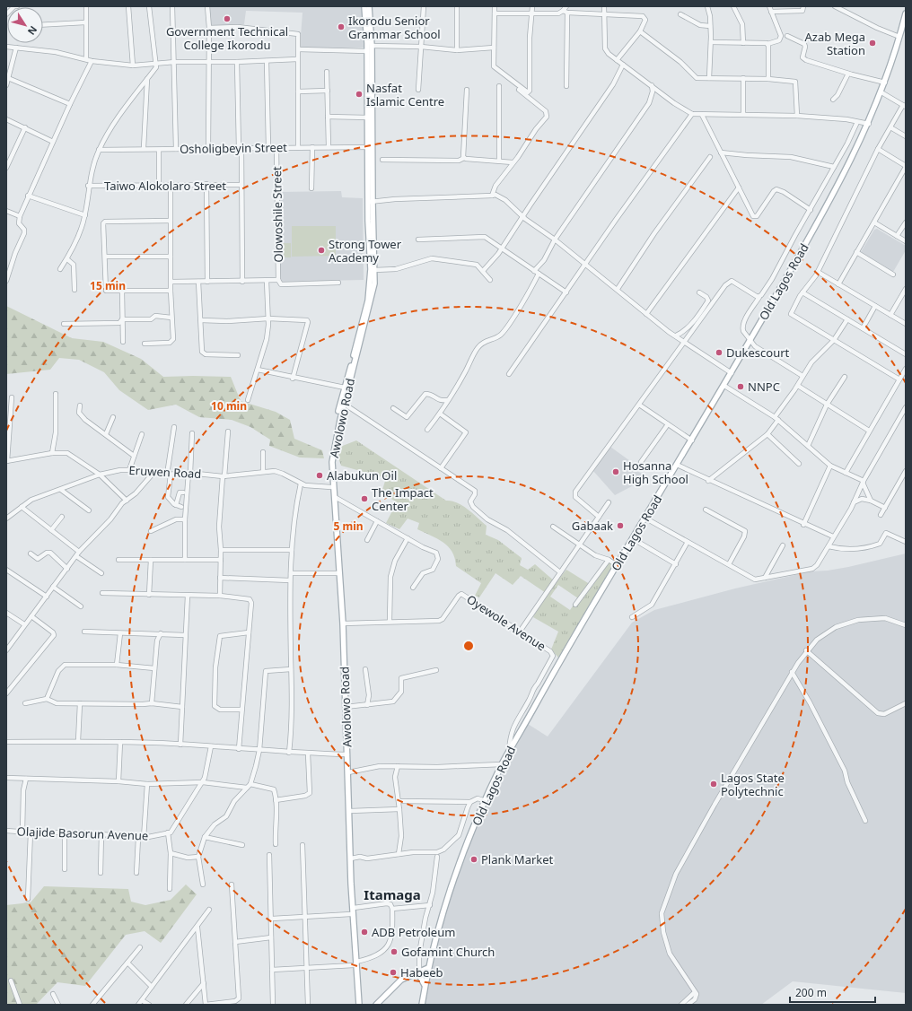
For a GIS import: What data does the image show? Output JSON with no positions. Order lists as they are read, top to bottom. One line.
{"streets":{"main road":["Old Lagos Road","Awolowo Road"],"street":["Osholigbeyin Street","Taiwo Alokolaro Street","Olowoshile Street","Eruwen Road","Oyewole Avenue","Olajide Basorun Avenue"]},"crossings":[["Osholigbeyin Street","Olowoshile Street"],["Osholigbeyin Street","Awolowo Road"],["Old Lagos Road","Oyewole Avenue"],["Awolowo Road","Eruwen Road"],["Awolowo Road","Oyewole Avenue"]],"districts":["Itamaga"],"places":["Government Technical College Ikorodu","Ikorodu Senior Grammar School","Azab Mega Station","Nasfat Islamic Centre","Strong Tower Academy","Dukescourt","NNPC","Hosanna High School","Alabukun Oil","The Impact Center","Gabaak","Lagos State Polytechnic","Plank Market","ADB Petroleum","Gofamint Church","Habeeb"],"scale_bar":"200 m","north":"bottom right","rings":["15 min","10 min","5 min"]}
